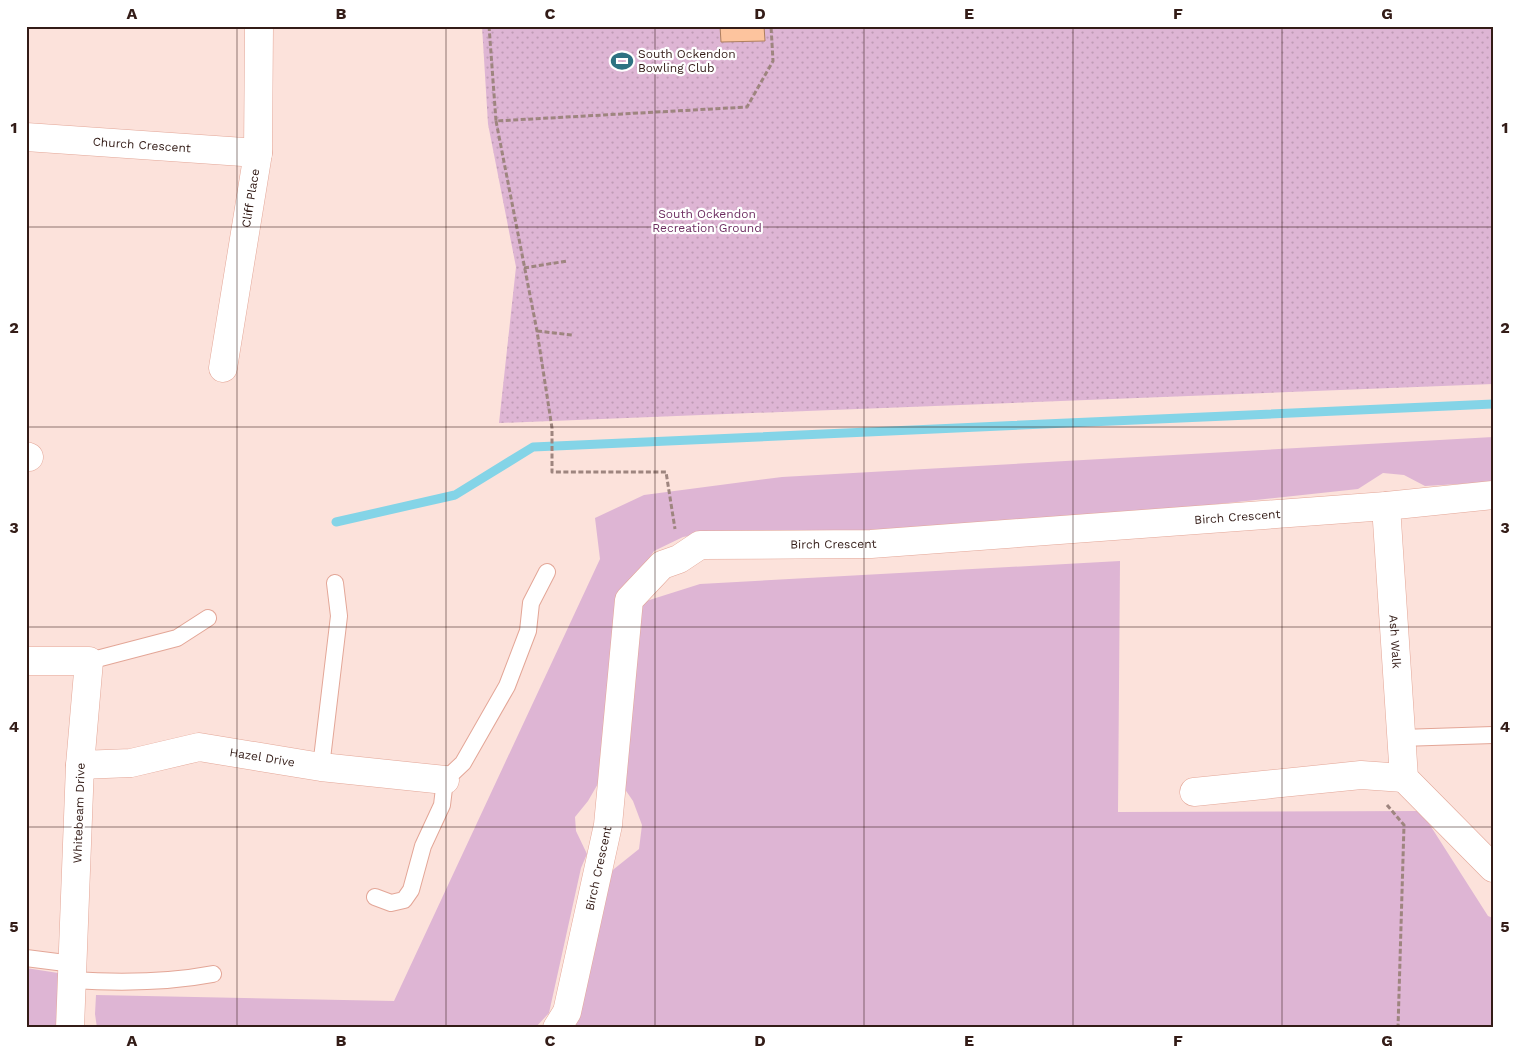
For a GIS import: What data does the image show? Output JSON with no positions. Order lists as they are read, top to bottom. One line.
{"streets":{"street":["Church Crescent","Cliff Place","Birch Crescent","Ash Walk","Hazel Drive","Whitebeam Drive"]},"crossings":[["Church Crescent","Cliff Place"],["Birch Crescent","Ash Walk"],["Hazel Drive","Whitebeam Drive"]],"parks":["South Ockendon Recreation Ground"],"places":{"sports":["South Ockendon Bowling Club"]},"grid":{"columns":["A","B","C","D","E","F","G"],"rows":["1","2","3","4","5"]}}
